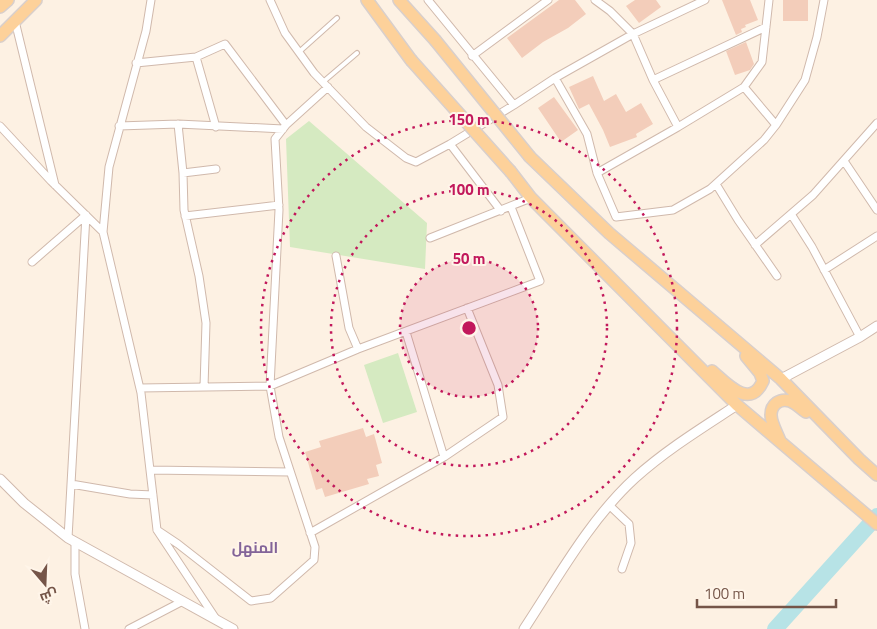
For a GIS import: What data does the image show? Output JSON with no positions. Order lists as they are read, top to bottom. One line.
{"districts":["المنهل"],"scale_bar":"100 m","north":"bottom","rings":["150 m","100 m","50 m"]}
